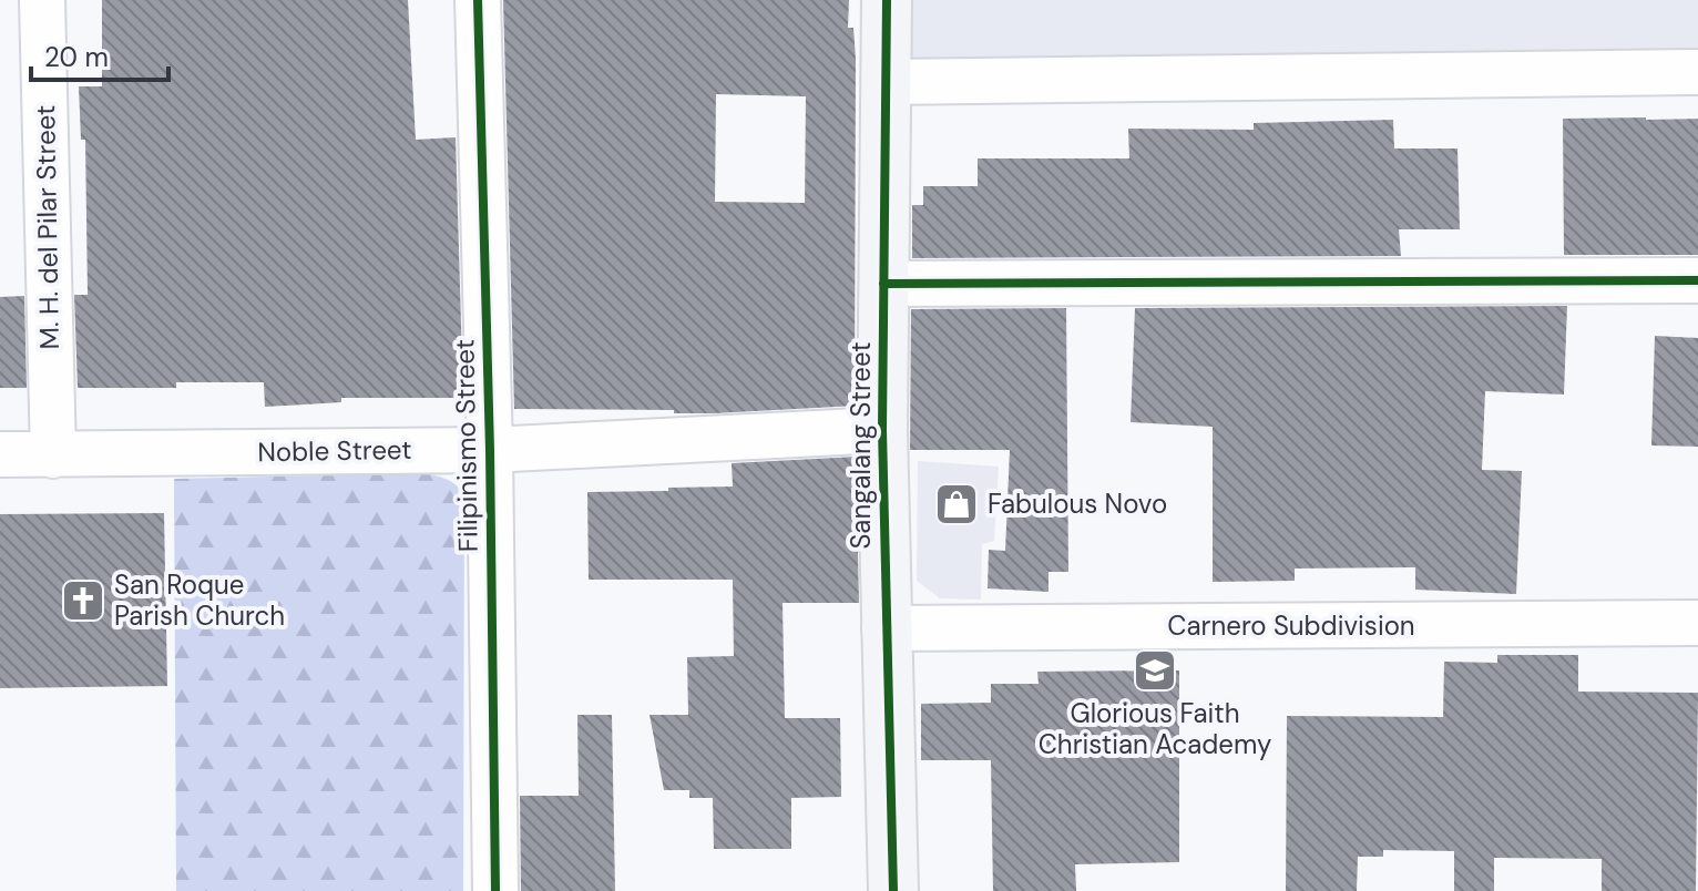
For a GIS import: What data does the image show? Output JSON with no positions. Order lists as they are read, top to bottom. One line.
{"streets":{"street":["M. H. del Pilar Street","Filipinismo Street","Sangalang Street","Noble Street","Carnero Subdivision"]},"crossings":[["M. H. del Pilar Street","Noble Street"],["Filipinismo Street","Noble Street"],["Sangalang Street","Noble Street"],["Sangalang Street","Carnero Subdivision"]],"places":{"shop":["Fabulous Novo"],"church":["San Roque Parish Church"],"school or university":["Glorious Faith Christian Academy"]},"scale_bar":"20 m"}
